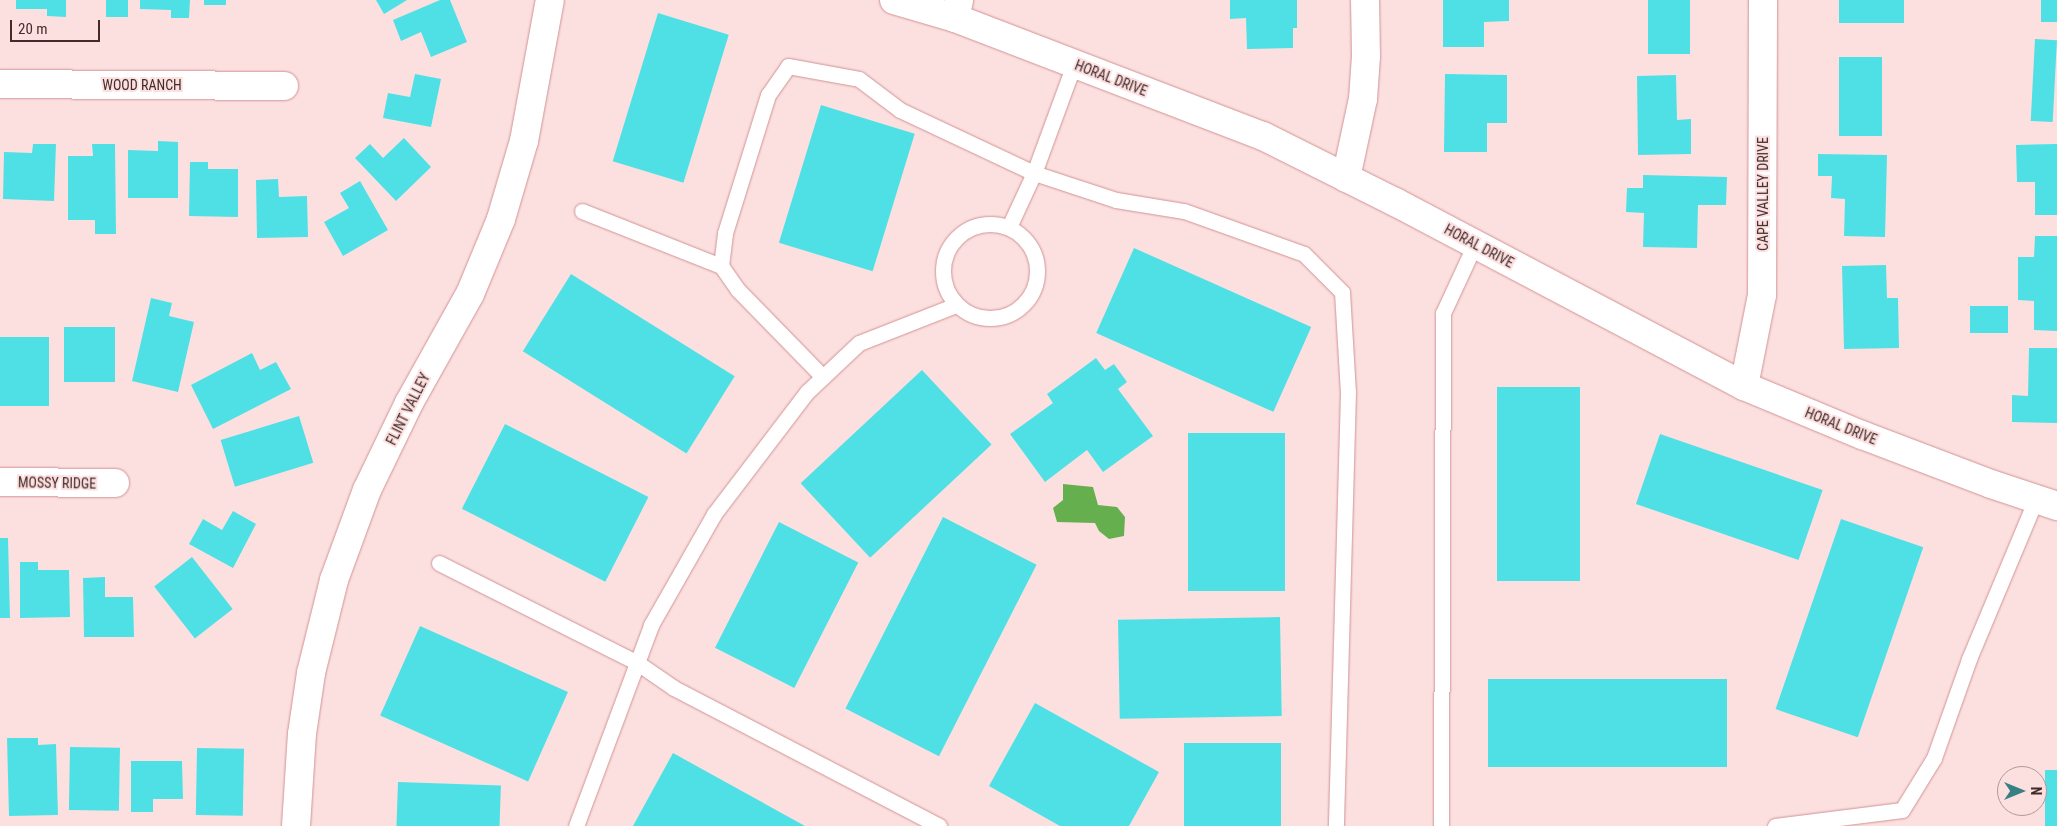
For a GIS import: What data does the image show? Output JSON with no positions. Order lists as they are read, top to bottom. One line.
{"streets":{"street":["HORAL DRIVE","WOOD RANCH","CAPE VALLEY DRIVE","FLINT VALLEY","MOSSY RIDGE"]},"crossings":[["HORAL DRIVE","CAPE VALLEY DRIVE"]],"scale_bar":"20 m","north":"right"}
